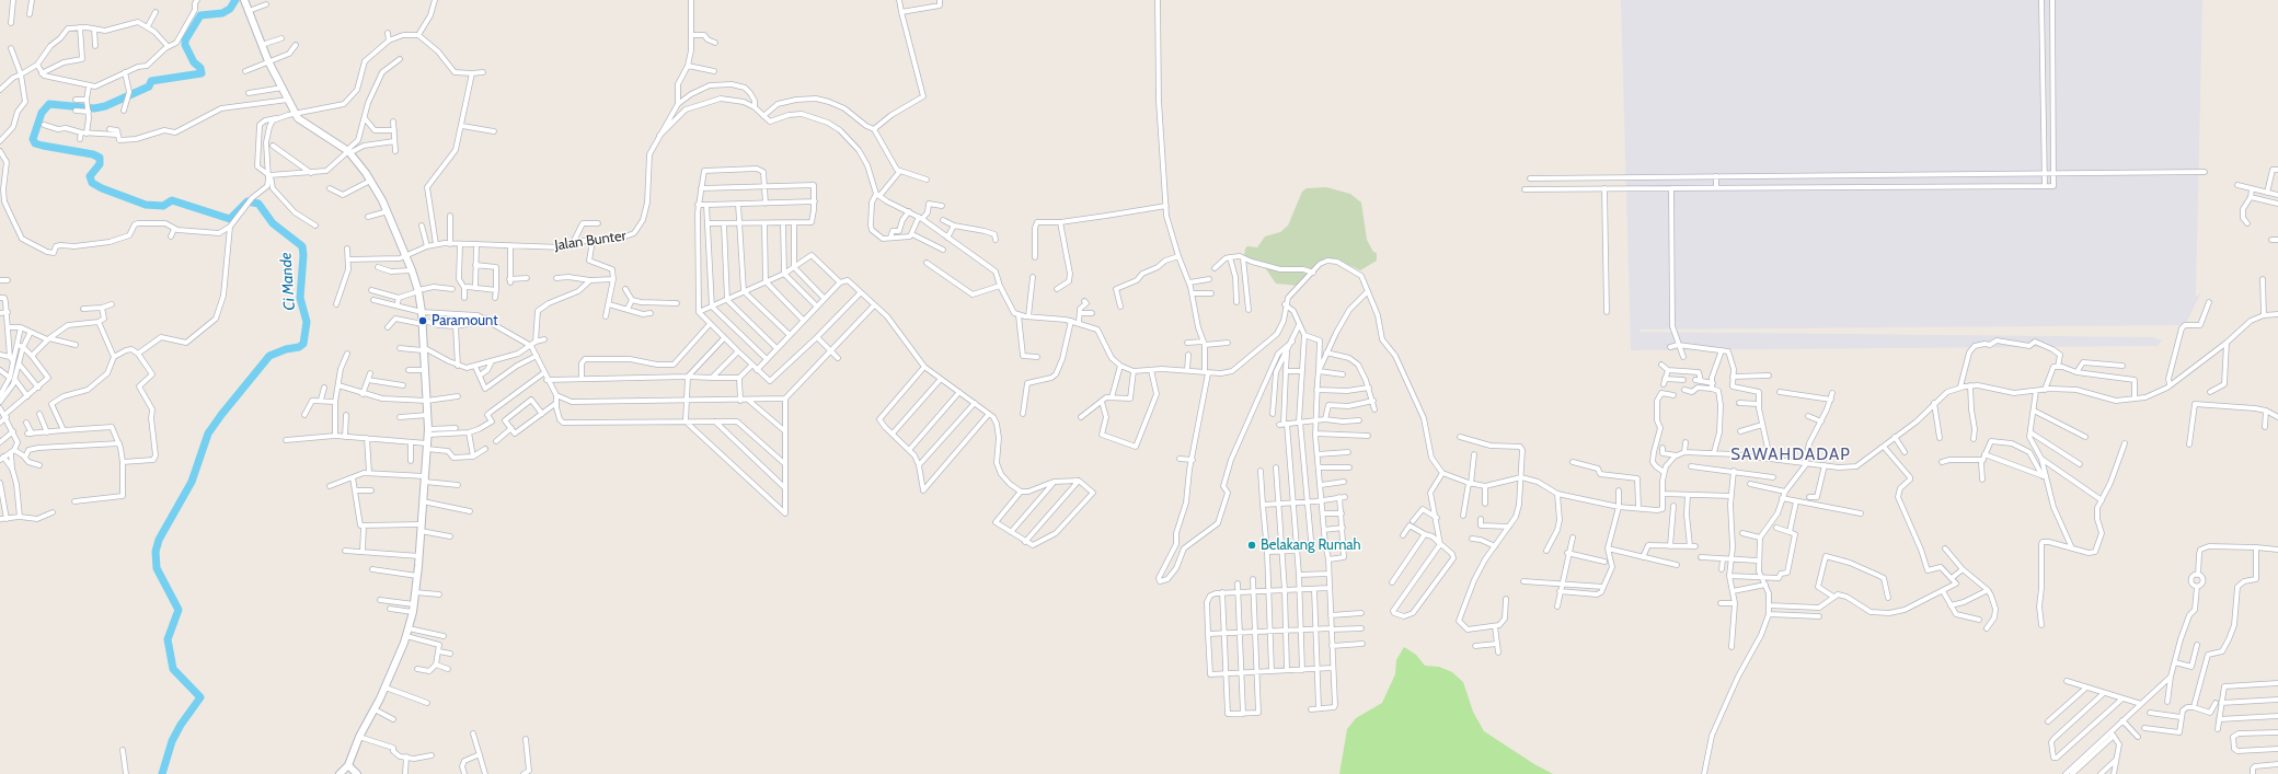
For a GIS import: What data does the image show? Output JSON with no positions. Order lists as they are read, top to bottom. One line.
{"streets":{"street":["Jalan Bunter"]},"districts":["SAWAHDADAP"],"water":["Ci Mande"],"places":["Paramount","Belakang Rumah"]}
